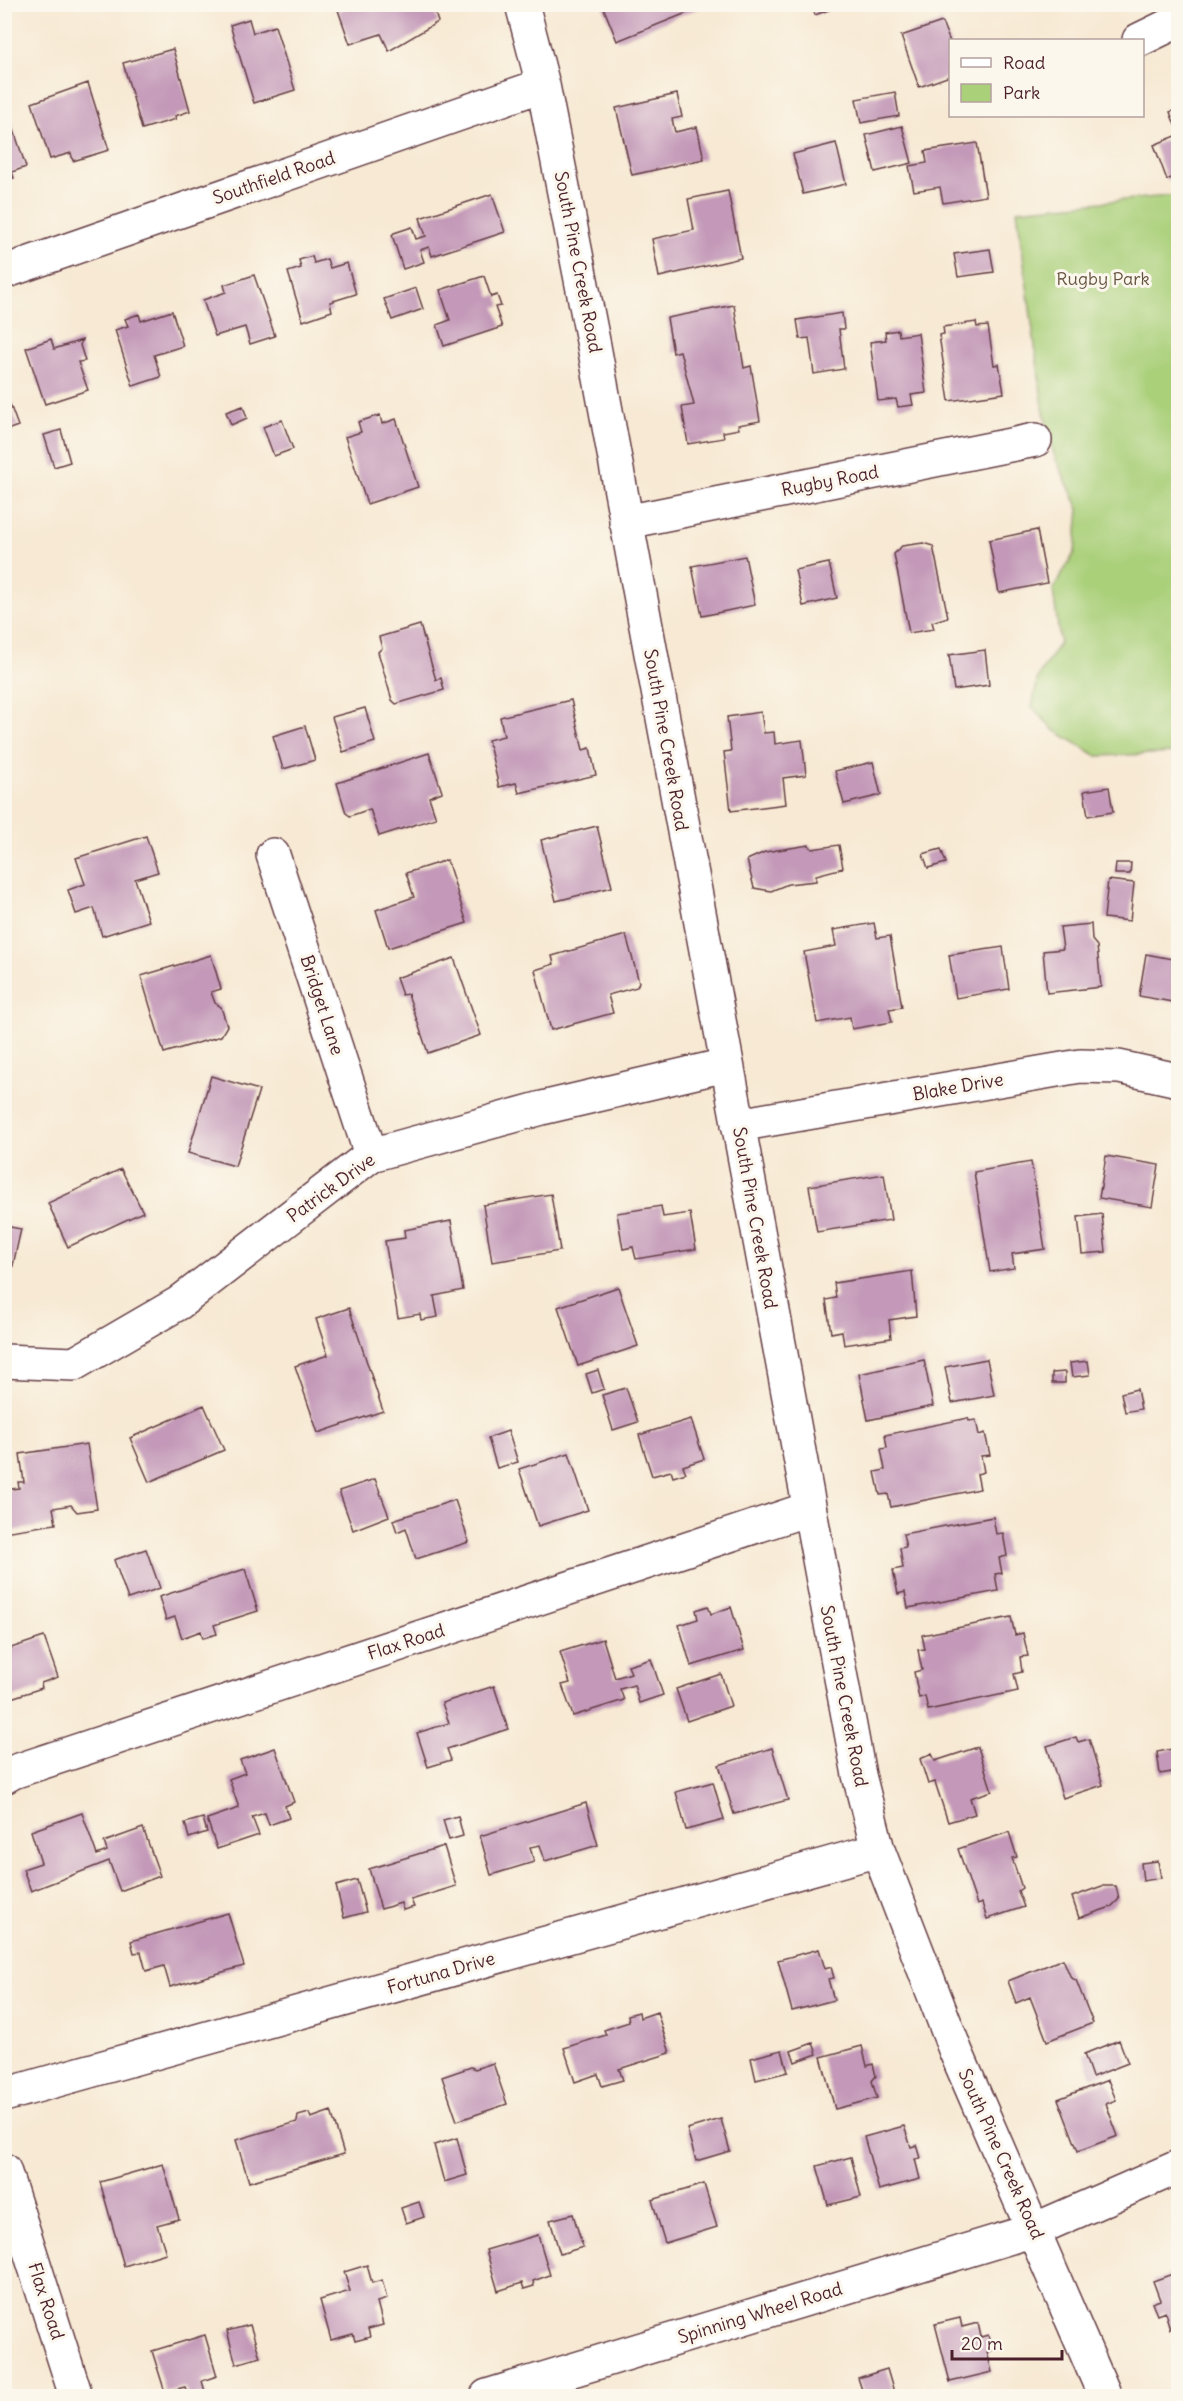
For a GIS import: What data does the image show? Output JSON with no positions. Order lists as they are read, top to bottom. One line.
{"streets":{"street":["Southfield Road","South Pine Creek Road","Rugby Road","Bridget Lane","Blake Drive","Patrick Drive","Flax Road","Fortuna Drive","Spinning Wheel Road"]},"crossings":[["Southfield Road","South Pine Creek Road"],["South Pine Creek Road","Rugby Road"],["South Pine Creek Road","Blake Drive"],["South Pine Creek Road","Patrick Drive"],["South Pine Creek Road","Flax Road"],["South Pine Creek Road","Fortuna Drive"],["South Pine Creek Road","Spinning Wheel Road"],["Bridget Lane","Patrick Drive"]],"parks":["Rugby Park"],"legend":["Road","Park"],"scale_bar":"20 m"}
